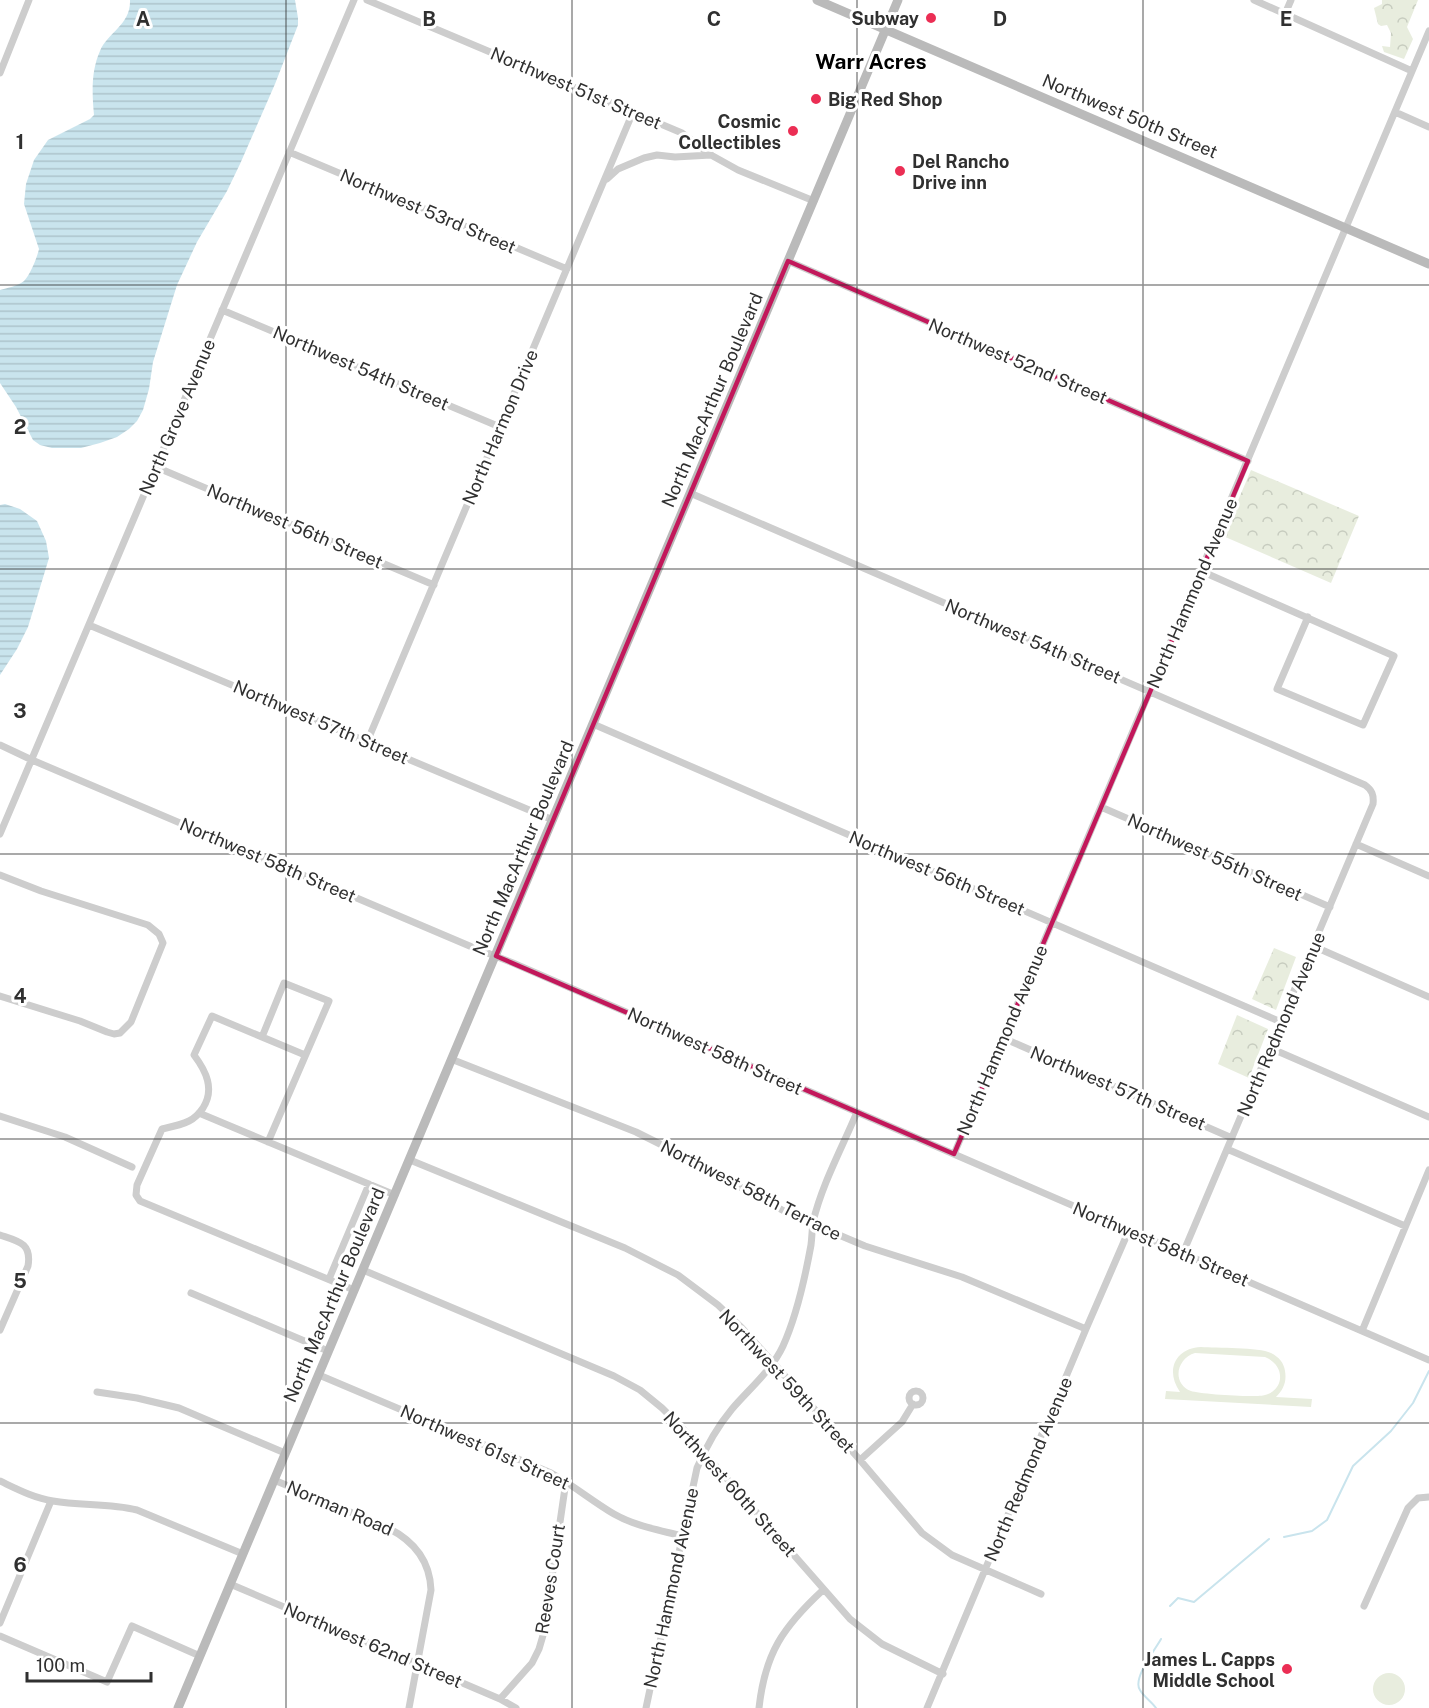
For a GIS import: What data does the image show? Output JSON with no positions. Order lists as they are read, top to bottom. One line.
{"streets":{"main road":["Northwest 50th Street","North MacArthur Boulevard"],"street":["Northwest 51st Street","Northwest 53rd Street","Northwest 52nd Street","Northwest 54th Street","North Grove Avenue","North Harmon Drive","Northwest 56th Street","North Hammond Avenue","Northwest 57th Street","Northwest 55th Street","Northwest 58th Street","North Redmond Avenue","Northwest 58th Terrace","Northwest 59th Street","Northwest 61st Street","Northwest 60th Street","Norman Road","Reeves Court","Northwest 62nd Street"]},"crossings":[["Northwest 51st Street","North MacArthur Boulevard"],["Northwest 51st Street","North Harmon Drive"],["Northwest 50th Street","North MacArthur Boulevard"],["Northwest 50th Street","North Hammond Avenue"],["Northwest 53rd Street","North Grove Avenue"],["Northwest 53rd Street","North Harmon Drive"],["Northwest 52nd Street","North MacArthur Boulevard"],["Northwest 52nd Street","North Hammond Avenue"],["Northwest 54th Street","North MacArthur Boulevard"],["Northwest 54th Street","North Grove Avenue"],["Northwest 54th Street","North Harmon Drive"],["Northwest 54th Street","North Hammond Avenue"],["Northwest 54th Street","North Redmond Avenue"],["North MacArthur Boulevard","Northwest 56th Street"],["North MacArthur Boulevard","Northwest 57th Street"],["North MacArthur Boulevard","Northwest 58th Street"],["North MacArthur Boulevard","Northwest 58th Terrace"],["North MacArthur Boulevard","Northwest 59th Street"],["North MacArthur Boulevard","Northwest 61st Street"],["North MacArthur Boulevard","Northwest 60th Street"],["North MacArthur Boulevard","Norman Road"],["North MacArthur Boulevard","Northwest 62nd Street"],["North Grove Avenue","Northwest 56th Street"],["North Grove Avenue","Northwest 57th Street"],["North Grove Avenue","Northwest 58th Street"],["North Harmon Drive","Northwest 56th Street"],["North Harmon Drive","Northwest 57th Street"],["Northwest 56th Street","North Hammond Avenue"],["Northwest 56th Street","North Redmond Avenue"],["North Hammond Avenue","Northwest 57th Street"],["North Hammond Avenue","Northwest 55th Street"],["North Hammond Avenue","Northwest 58th Street"],["North Hammond Avenue","Northwest 58th Terrace"],["North Hammond Avenue","Northwest 59th Street"],["North Hammond Avenue","Northwest 61st Street"],["North Hammond Avenue","Northwest 60th Street"],["Northwest 57th Street","North Redmond Avenue"],["Northwest 55th Street","North Redmond Avenue"],["Northwest 58th Street","North Redmond Avenue"],["North Redmond Avenue","Northwest 58th Terrace"],["North Redmond Avenue","Northwest 59th Street"],["North Redmond Avenue","Northwest 60th Street"],["Northwest 61st Street","Reeves Court"],["Norman Road","Northwest 62nd Street"],["Reeves Court","Northwest 62nd Street"]],"districts":["Warr Acres"],"places":["Subway","Big Red Shop","Cosmic Collectibles","Del Rancho Drive inn","James L. Capps Middle School"],"scale_bar":"100 m","grid":{"columns":["A","B","C","D","E"],"rows":["1","2","3","4","5","6"]}}
